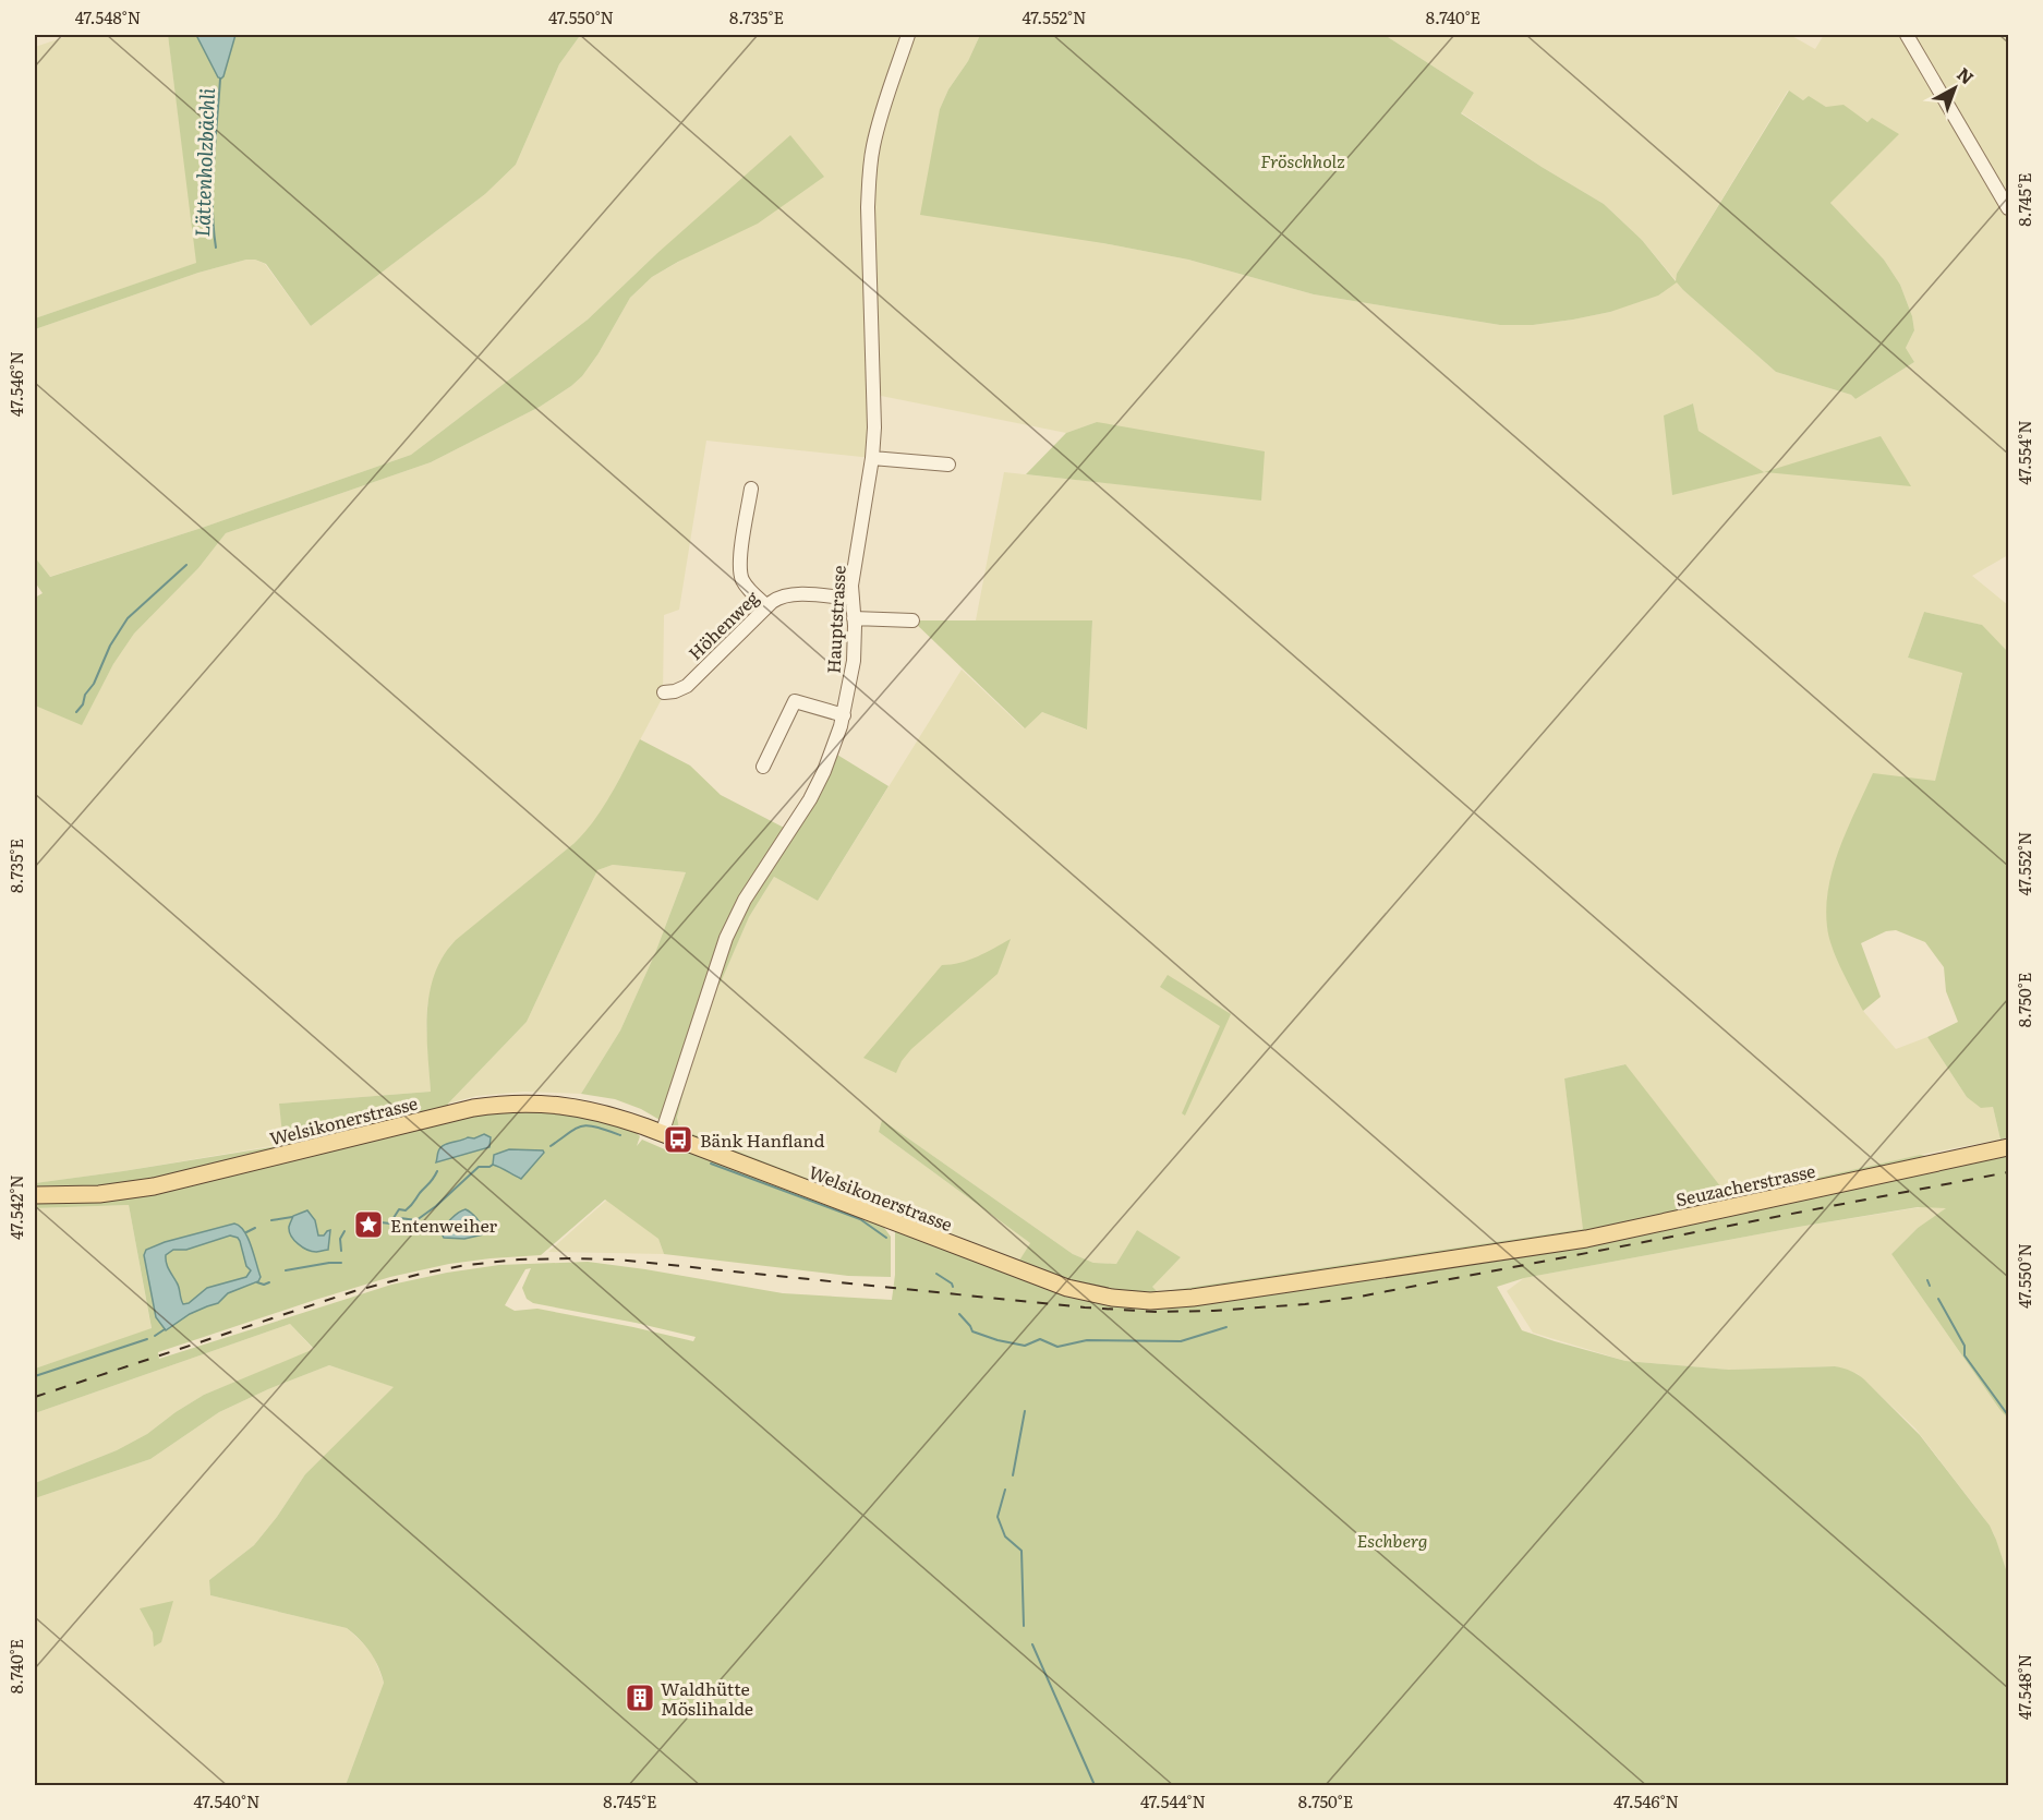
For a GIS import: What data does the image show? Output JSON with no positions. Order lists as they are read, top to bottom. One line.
{"streets":{"main road":["Welsikonerstrasse","Seuzacherstrasse"],"street":["Hauptstrasse","Höhenweg"]},"crossings":[["Hauptstrasse","Höhenweg"],["Hauptstrasse","Welsikonerstrasse"],["Welsikonerstrasse","Seuzacherstrasse"]],"water":["Lättenholzbächli"],"parks":["Fröschholz","Eschberg"],"places":{"bus stop":["Bänk Hanfland"],"place":["Entenweiher"],"building":["Waldhütte Möslihalde"]},"north":"top right","coordinates":["47.548°N","47.550°N","8.735°E","47.552°N","8.740°E","8.745°E","47.546°N","47.554°N","8.750°E","47.542°N","47.540°N","47.544°N"]}
